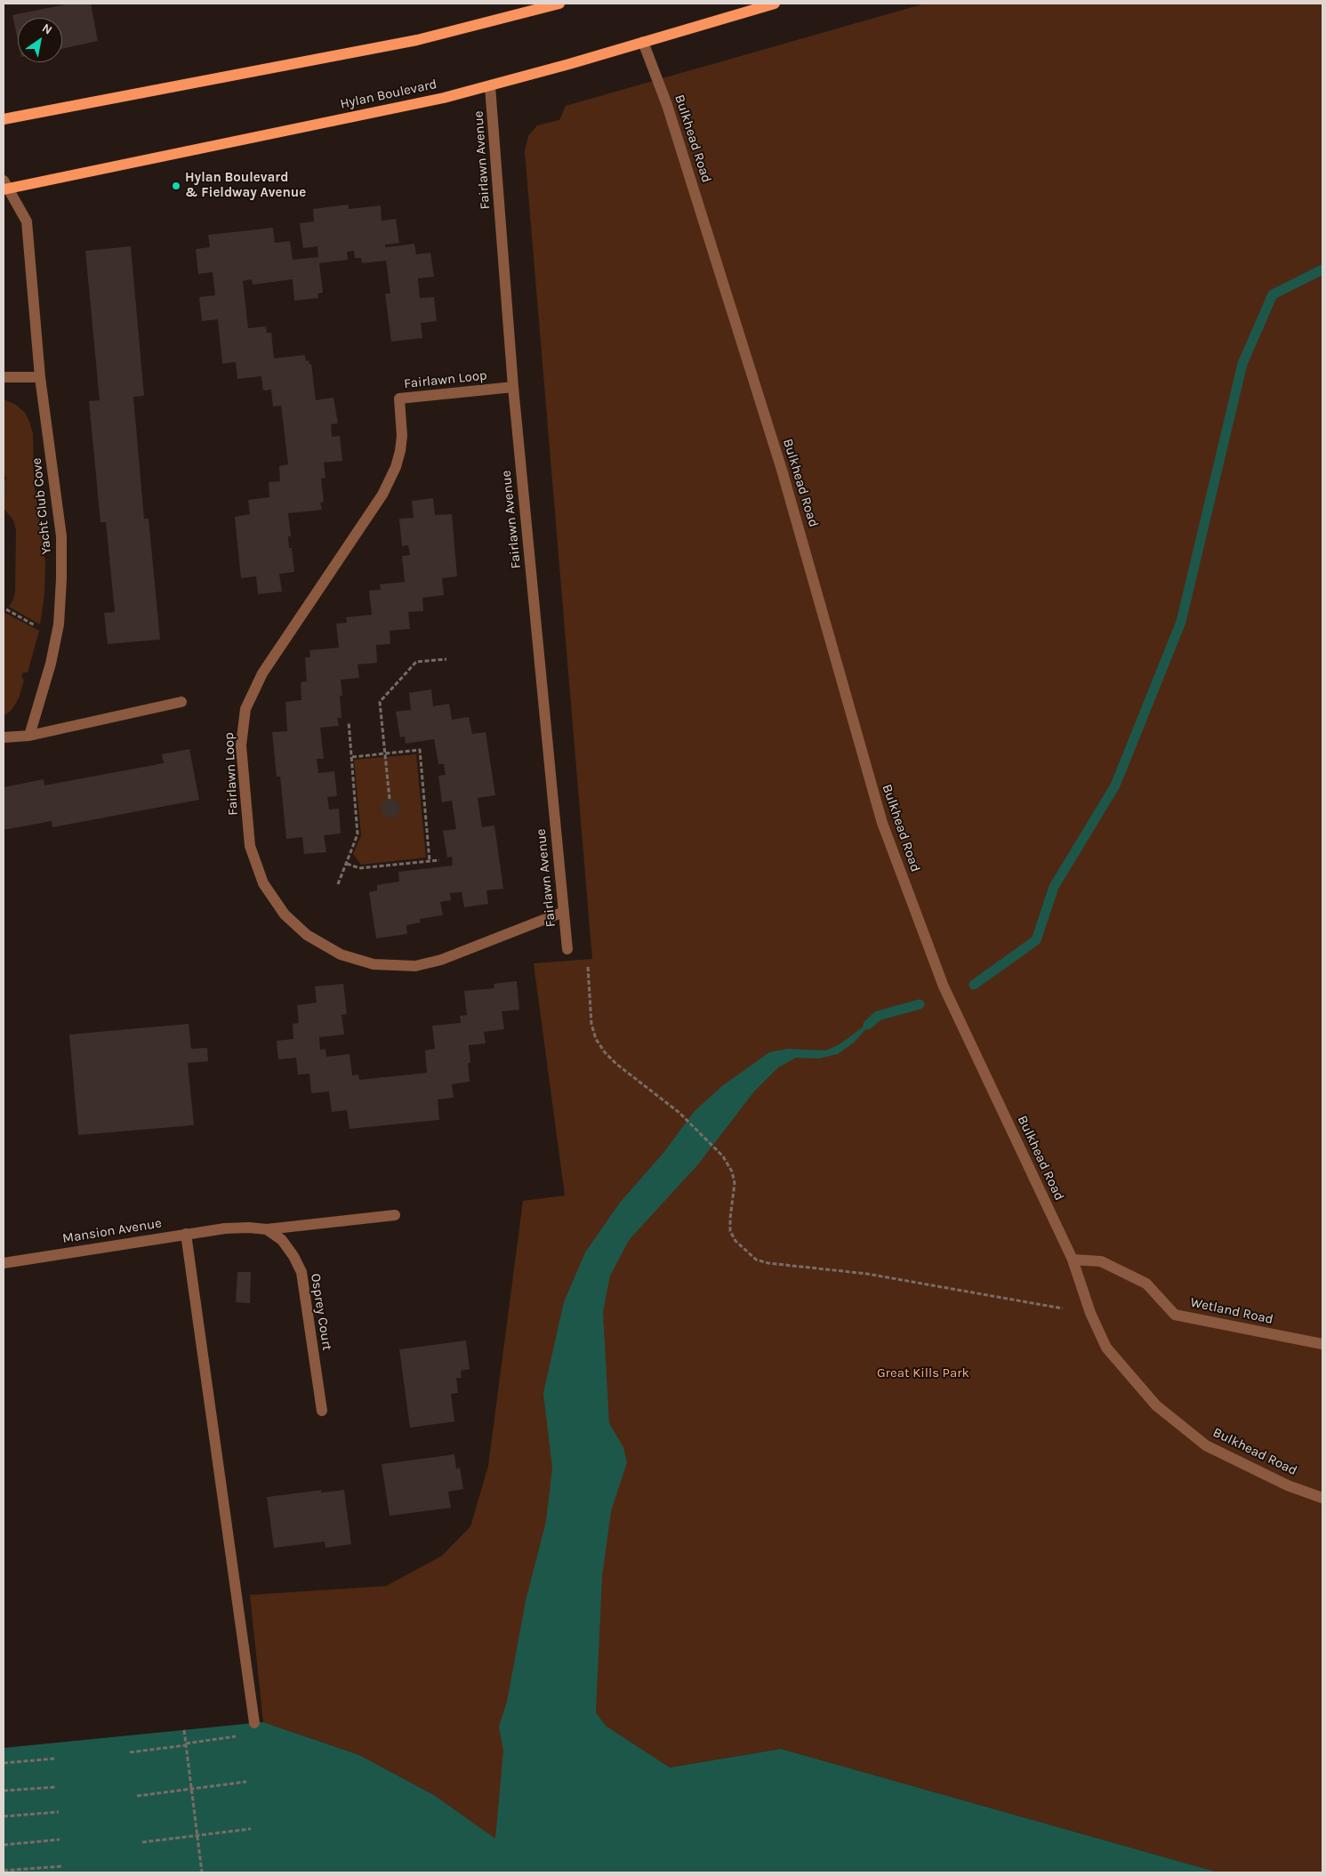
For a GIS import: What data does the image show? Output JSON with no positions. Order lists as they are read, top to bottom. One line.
{"streets":{"main road":["Hylan Boulevard"],"street":["Bulkhead Road","Fairlawn Avenue","Fairlawn Loop","Yacht Club Cove","Mansion Avenue","Wetland Road","Osprey Court"]},"crossings":[["Hylan Boulevard","Bulkhead Road"],["Hylan Boulevard","Fairlawn Avenue"],["Hylan Boulevard","Yacht Club Cove"],["Bulkhead Road","Wetland Road"],["Fairlawn Avenue","Fairlawn Loop"],["Mansion Avenue","Osprey Court"]],"parks":["Great Kills Park"],"places":["Hylan Boulevard & Fieldway Avenue"],"north":"top right"}
